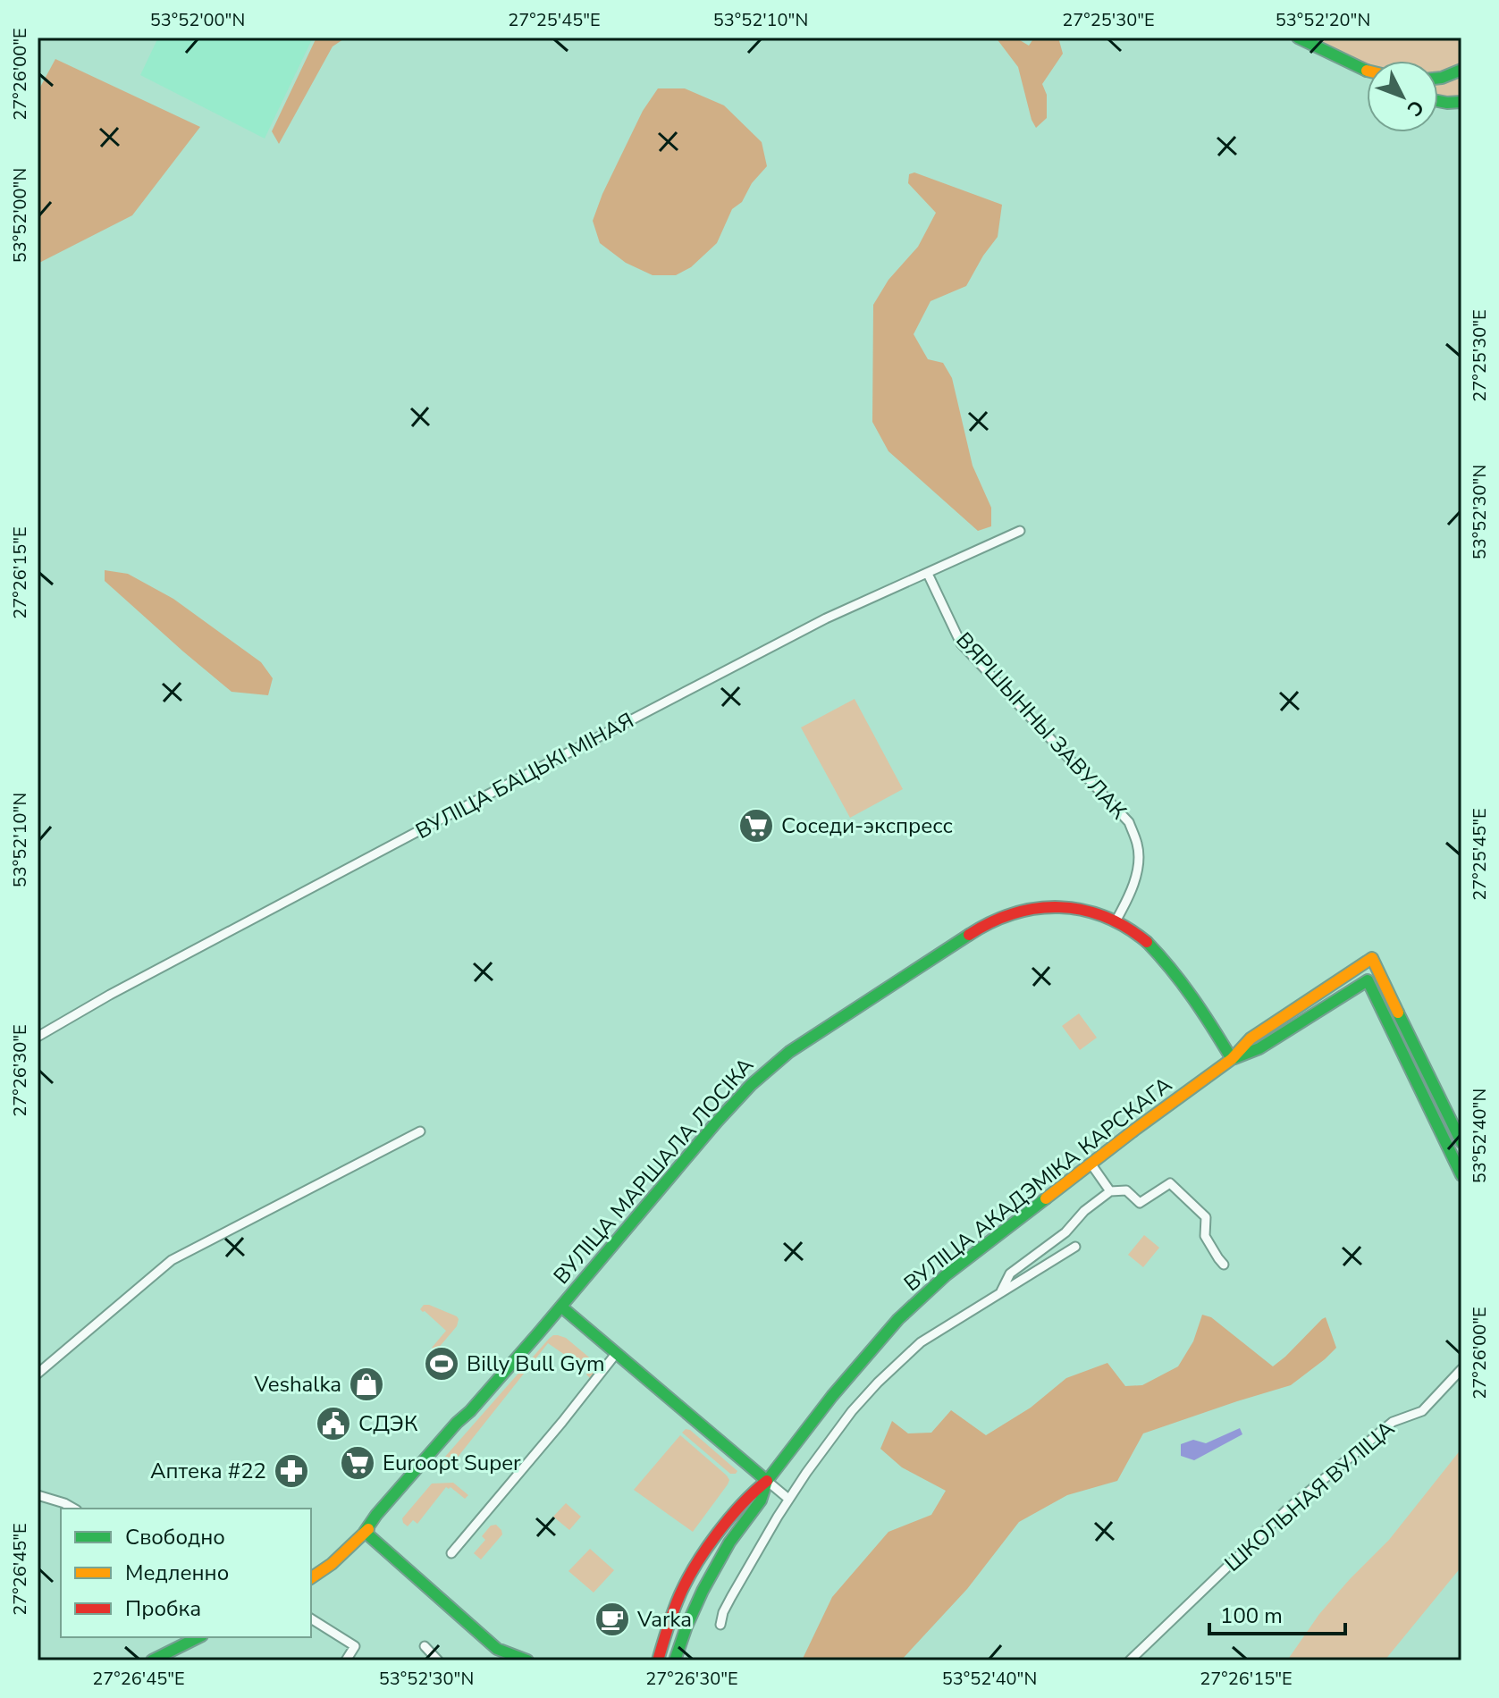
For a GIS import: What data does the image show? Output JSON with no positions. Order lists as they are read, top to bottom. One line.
{"streets":{"main road":["ВУЛІЦА МАРШАЛА ЛОСІКА","ВУЛІЦА АКАДЭМІКА КАРСКАГА"],"street":["ВЯРШЫННЫ ЗАВУЛАК","ВУЛІЦА БАЦЬКІ МІНАЯ","ШКОЛЬНАЯ ВУЛІЦА"]},"crossings":[["ВЯРШЫННЫ ЗАВУЛАК","ВУЛІЦА БАЦЬКІ МІНАЯ"],["ВЯРШЫННЫ ЗАВУЛАК","ВУЛІЦА МАРШАЛА ЛОСІКА"],["ВУЛІЦА МАРШАЛА ЛОСІКА","ВУЛІЦА АКАДЭМІКА КАРСКАГА"]],"places":{"supermarket":["Соседи-экспресс","Euroopt Super"],"sports":["Billy Bull Gym"],"shop":["Veshalka"],"public building":["СДЭК"],"pharmacy":["Аптека #22"],"cafe":["Varka"]},"legend":["Свободно","Медленно","Пробка"],"scale_bar":"100 m","north":"bottom right","coordinates":["53°52'00\"N","27°25'45\"E","53°52'10\"N","27°25'30\"E","53°52'20\"N","27°26'00\"E","53°52'30\"N","27°26'15\"E","27°26'30\"E","53°52'40\"N","27°26'45\"E"]}
